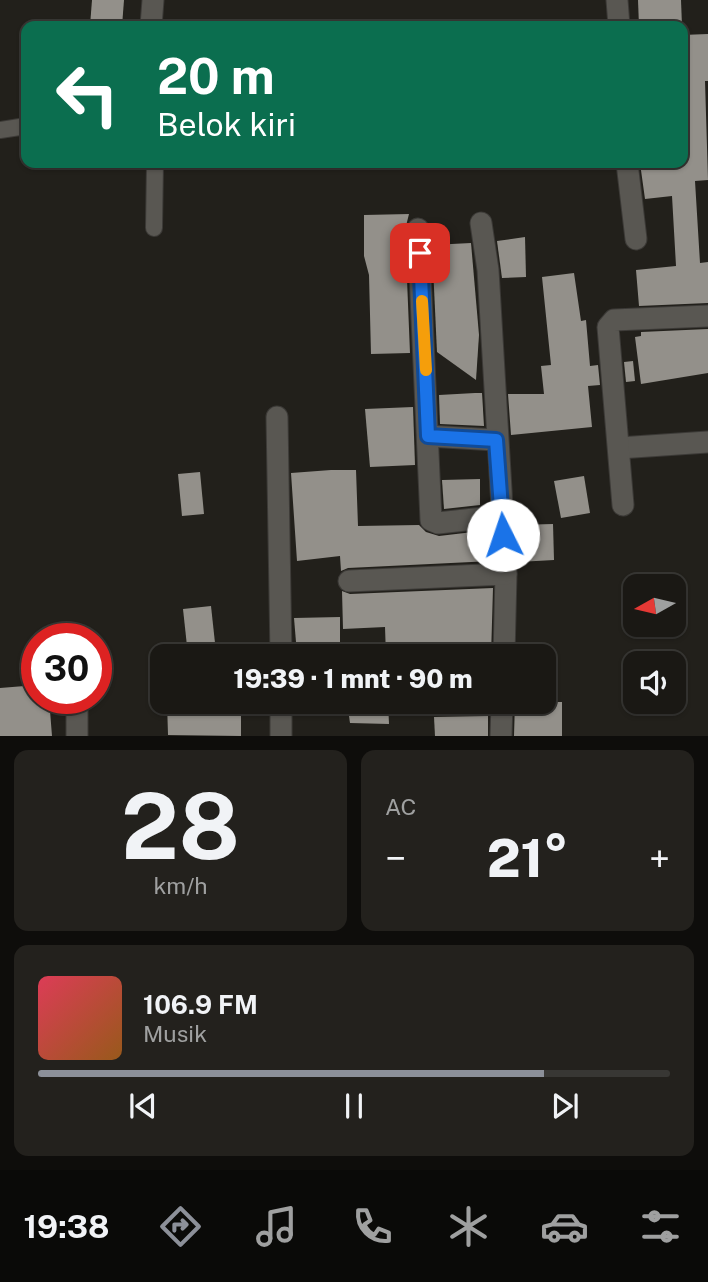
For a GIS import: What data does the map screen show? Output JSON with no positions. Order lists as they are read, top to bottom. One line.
{"north":"left","page":{"turn":["20 m","Belok kiri"],"limit":"30","trip":"19:39 · 1 mnt · 90 m","tile":[["28","km/h"],"AC"],"heat":["−","21°","+"],"song":["106.9 FM","Musik"],"tabs":"19:38"}}
